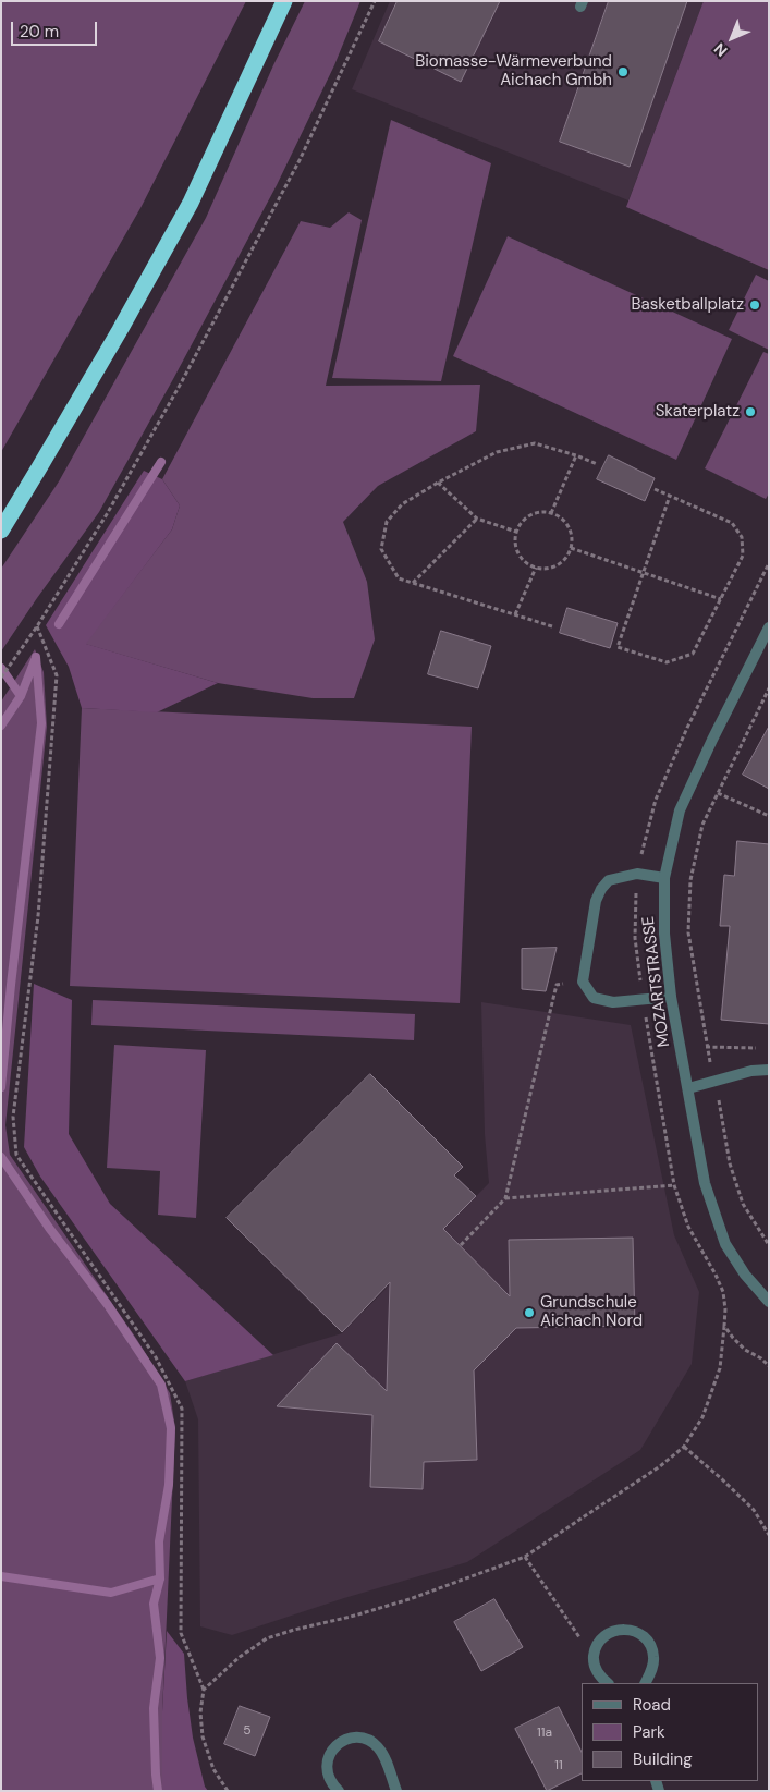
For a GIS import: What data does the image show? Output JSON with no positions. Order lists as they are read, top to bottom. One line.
{"streets":{"street":["MOZARTSTRASSE"]},"places":["Biomasse-Wärmeverbund Aichach Gmbh","Basketballplatz","Skaterplatz","Grundschule Aichach Nord"],"house_numbers":["5","11a","11"],"legend":["Road","Park","Building"],"scale_bar":"20 m","north":"bottom left"}
